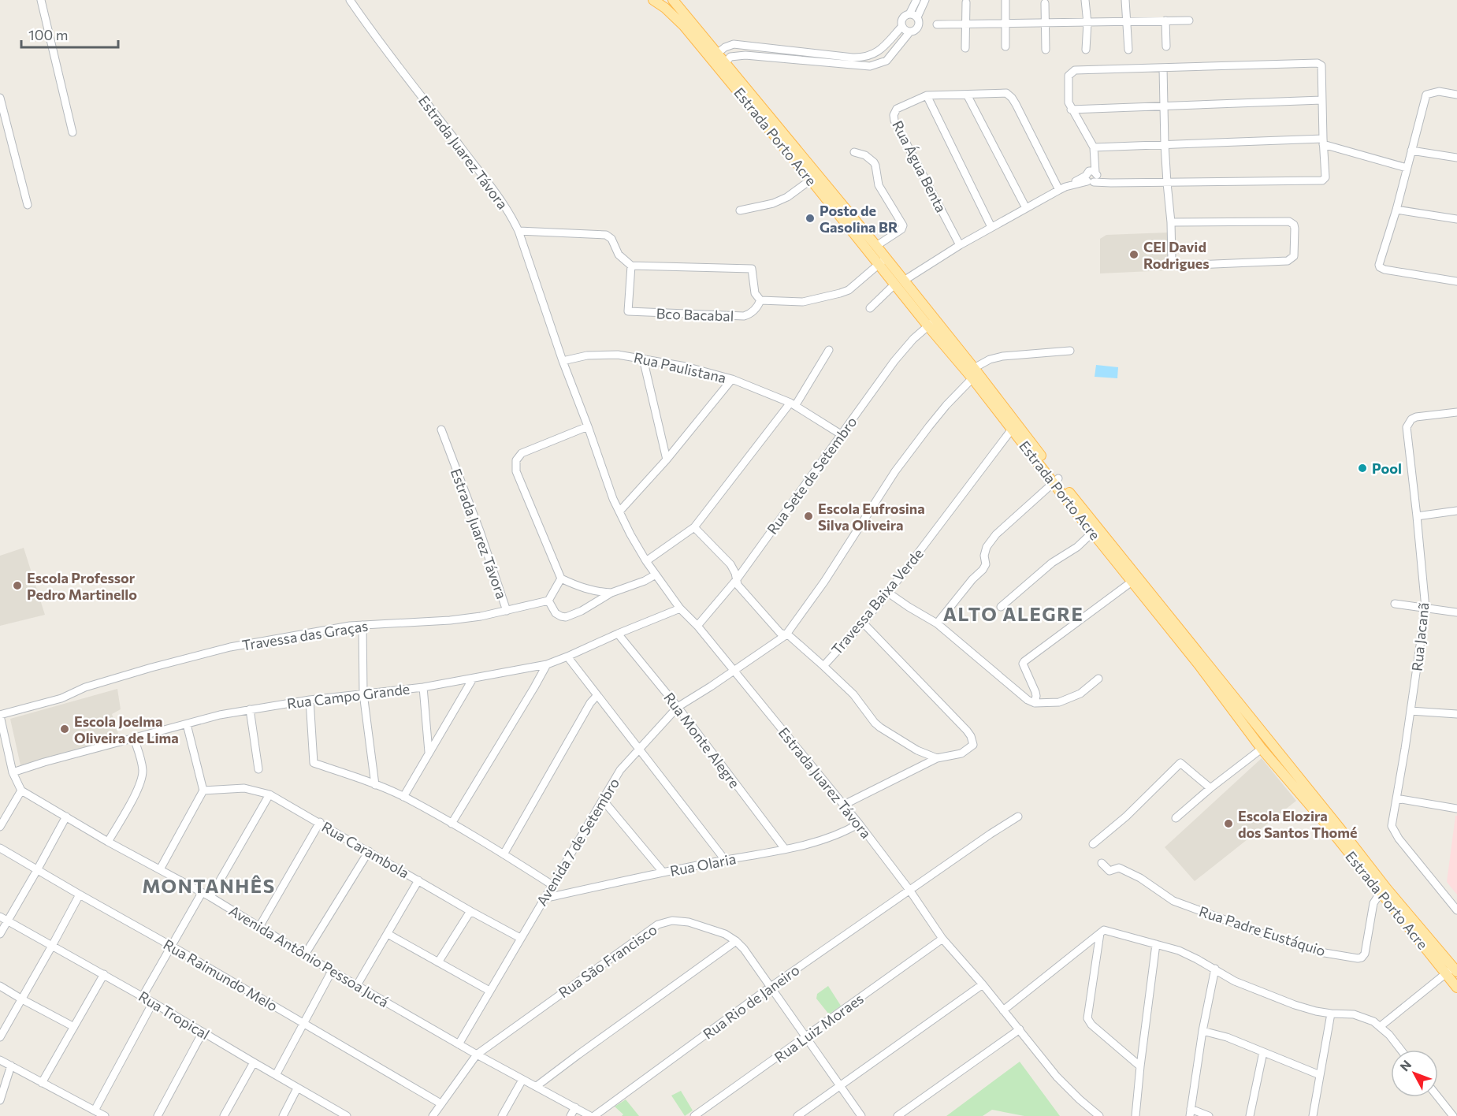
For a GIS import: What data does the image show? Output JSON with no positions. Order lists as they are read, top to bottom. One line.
{"streets":{"main road":["Estrada Porto Acre"],"street":["Estrada Juarez Távora","Rua Água Benta","Bco Bacabal","Rua Paulistana","Rua Sete de Setembro","Travessa Baixa Verde","Travessa das Graças","Rua Jacanã","Rua Campo Grande","Rua Monte Alegre","Avenida 7 de Setembro","Rua Carambola","Rua Olaria","Rua Padre Eustáquio","Avenida Antônio Pessoa Jucá","Rua São Francisco","Rua Raimundo Melo","Rua Rio de Janeiro","Rua Tropical","Rua Luiz Moraes"]},"crossings":[["Estrada Porto Acre","Rua Sete de Setembro"],["Estrada Porto Acre","Travessa Baixa Verde"],["Estrada Porto Acre","Rua Padre Eustáquio"],["Estrada Juarez Távora","Rua Paulistana"],["Estrada Juarez Távora","Rua Sete de Setembro"],["Estrada Juarez Távora","Travessa das Graças"],["Estrada Juarez Távora","Rua Campo Grande"],["Estrada Juarez Távora","Avenida 7 de Setembro"],["Estrada Juarez Távora","Rua Olaria"],["Estrada Juarez Távora","Rua Rio de Janeiro"],["Estrada Juarez Távora","Rua Luiz Moraes"],["Rua Paulistana","Rua Sete de Setembro"],["Rua Campo Grande","Rua Monte Alegre"],["Rua Monte Alegre","Avenida 7 de Setembro"],["Rua Monte Alegre","Rua Olaria"],["Avenida 7 de Setembro","Rua Carambola"],["Avenida 7 de Setembro","Rua Olaria"],["Avenida 7 de Setembro","Avenida Antônio Pessoa Jucá"],["Avenida Antônio Pessoa Jucá","Rua São Francisco"],["Rua São Francisco","Rua Raimundo Melo"],["Rua São Francisco","Rua Rio de Janeiro"],["Rua São Francisco","Rua Luiz Moraes"]],"districts":["ALTO ALEGRE","MONTANHÊS"],"places":["Posto de Gasolina BR","CEI David Rodrigues","Pool","Escola Eufrosina Silva Oliveira","Escola Professor Pedro Martinello","Escola Joelma Oliveira de Lima","Escola Elozira dos Santos Thomé"],"scale_bar":"100 m","north":"top left"}
